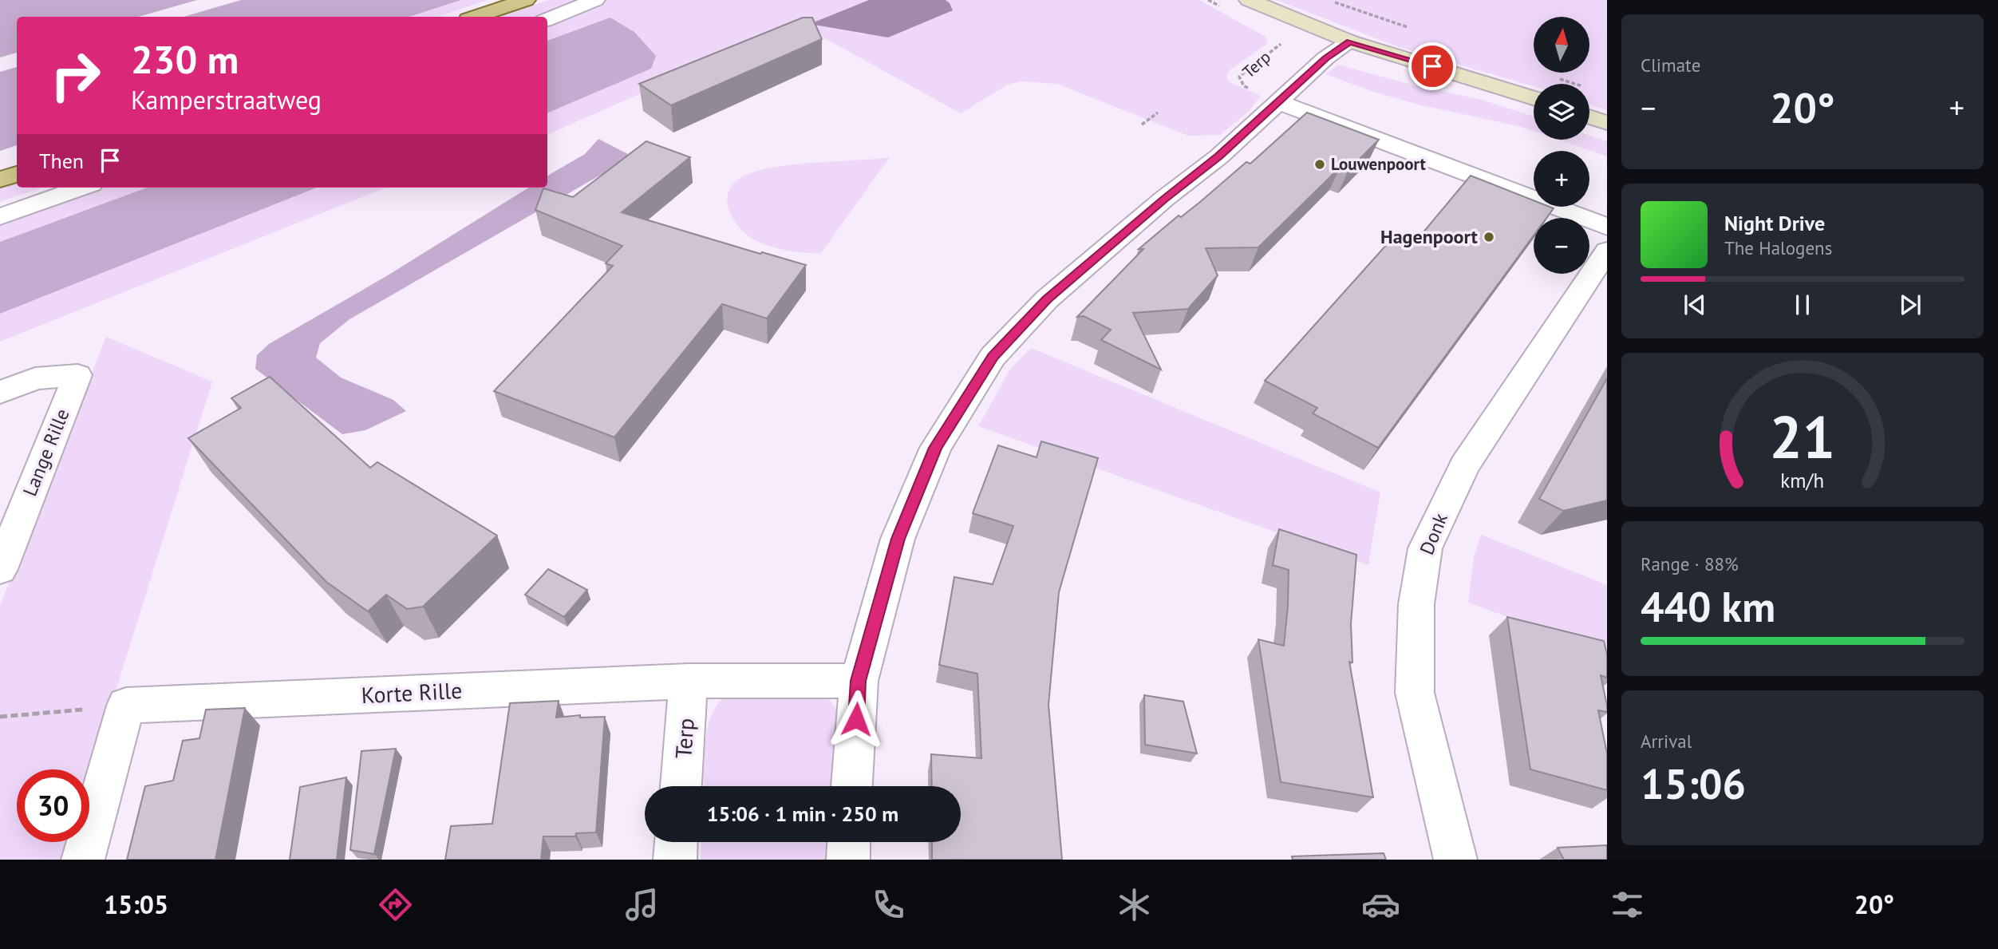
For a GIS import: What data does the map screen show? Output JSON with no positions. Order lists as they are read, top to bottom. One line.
{"streets":{"street":["Terp","Lange Rille","Donk","Korte Rille"]},"crossings":[["Terp","Korte Rille"]],"places":["Louwenpoort","Hagenpoort"],"north":"top","page":{"tile":["Climate",["Range · 88%","440 km"],["Arrival","15:06"]],"map_buttons":["+","−"],"turn":["230 m","Kamperstraatweg"],"heat":["−","20°","+"],"then":"Then","song":["Night Drive","The Halogens"],"limit":"30","trip":"15:06 · 1 min · 250 m","tabs":["15:05","20°"],"gauge":["21","km/h"]}}
